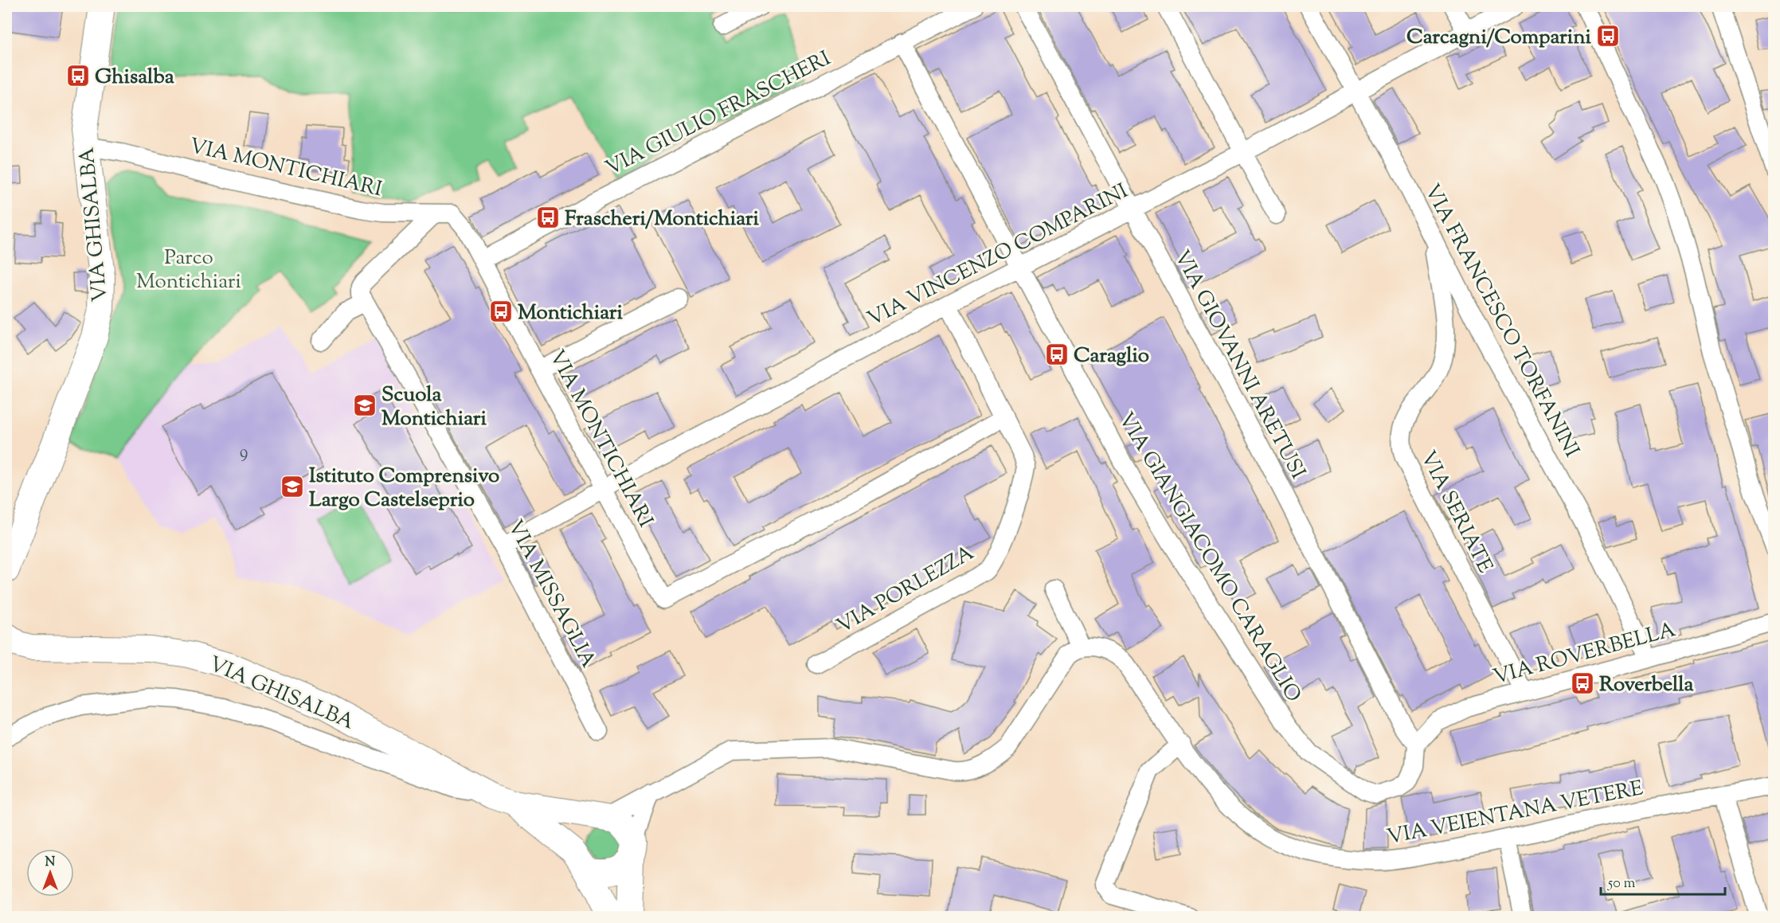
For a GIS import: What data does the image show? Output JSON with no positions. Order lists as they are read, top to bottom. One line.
{"streets":{"street":["VIA GIULIO FRASCHERI","VIA MONTICHIARI","VIA GHISALBA","VIA VINCENZO COMPARINI","VIA FRANCESCO TORFANINI","VIA GIOVANNI ARETUSI","VIA SERIATE","VIA GIANGIACOMO CARAGLIO","VIA PORLEZZA","VIA MISSAGLIA","VIA ROVERBELLA","VIA VEIENTANA VETERE"]},"crossings":[["VIA GIULIO FRASCHERI","VIA MONTICHIARI"],["VIA GIULIO FRASCHERI","VIA GIANGIACOMO CARAGLIO"],["VIA MONTICHIARI","VIA GHISALBA"],["VIA MONTICHIARI","VIA VINCENZO COMPARINI"],["VIA MONTICHIARI","VIA PORLEZZA"],["VIA VINCENZO COMPARINI","VIA FRANCESCO TORFANINI"],["VIA VINCENZO COMPARINI","VIA GIOVANNI ARETUSI"],["VIA VINCENZO COMPARINI","VIA GIANGIACOMO CARAGLIO"],["VIA VINCENZO COMPARINI","VIA PORLEZZA"],["VIA VINCENZO COMPARINI","VIA MISSAGLIA"],["VIA FRANCESCO TORFANINI","VIA SERIATE"],["VIA FRANCESCO TORFANINI","VIA ROVERBELLA"],["VIA GIOVANNI ARETUSI","VIA GIANGIACOMO CARAGLIO"],["VIA GIOVANNI ARETUSI","VIA ROVERBELLA"],["VIA SERIATE","VIA ROVERBELLA"],["VIA GIANGIACOMO CARAGLIO","VIA ROVERBELLA"]],"parks":["Parco Montichiari"],"places":{"bus stop":["Carcagni/Comparini","Ghisalba","Frascheri/Montichiari","Montichiari","Caraglio","Roverbella"],"school or university":["Scuola Montichiari","Istituto Comprensivo Largo Castelseprio"]},"house_numbers":["9"],"scale_bar":"50 m","north":"top"}
